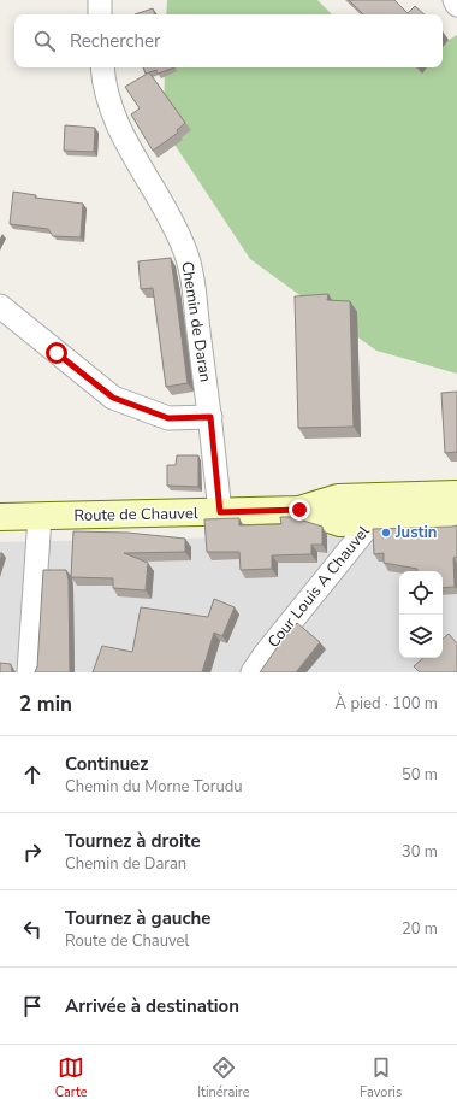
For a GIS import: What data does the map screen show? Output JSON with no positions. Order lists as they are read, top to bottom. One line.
{"streets":{"main road":["Route de Chauvel"],"street":["Chemin de Daran","Cour Louis A Chauvel"]},"crossings":[["Chemin de Daran","Route de Chauvel"],["Route de Chauvel","Cour Louis A Chauvel"]],"places":["Justin"],"page":{"search":"Rechercher","heading":["2 min","À pied · 100 m"],"list":[["Continuez","Chemin du Morne Torudu","50 m"],["Tournez à droite","Chemin de Daran","30 m"],["Tournez à gauche","Route de Chauvel","20 m"],"Arrivée à destination"],"nav":["Carte","Itinéraire","Favoris"]}}
